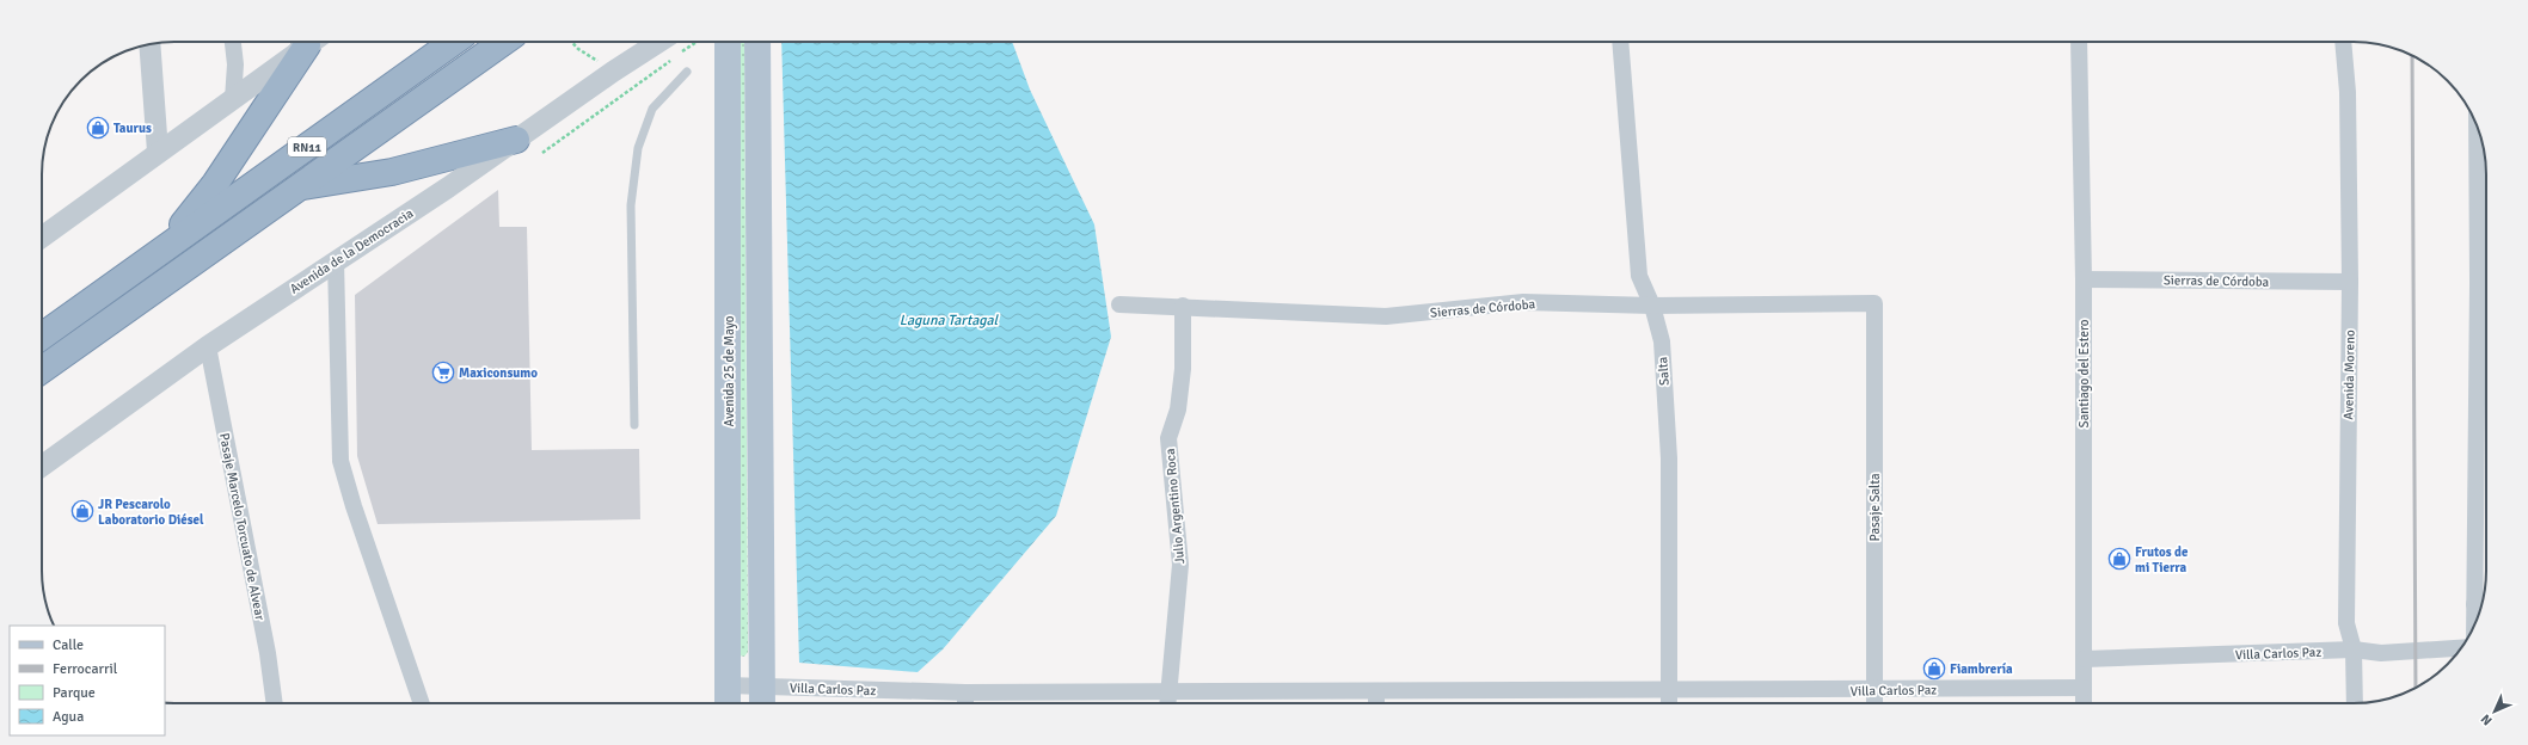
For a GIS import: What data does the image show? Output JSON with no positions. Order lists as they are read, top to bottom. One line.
{"streets":{"highway":["RN11"],"main road":["Avenida 25 de Mayo"],"street":["Avenida de la Democracia","Sierras de Córdoba","Salta","Santiago del Estero","Avenida Moreno","Julio Argentino Roca","Pasaje Salta","Pasaje Marcelo Torcuato de Alvear","Villa Carlos Paz"]},"crossings":[["Avenida de la Democracia","Pasaje Marcelo Torcuato de Alvear"],["Sierras de Córdoba","Salta"],["Sierras de Córdoba","Santiago del Estero"],["Sierras de Córdoba","Avenida Moreno"],["Sierras de Córdoba","Julio Argentino Roca"],["Sierras de Córdoba","Pasaje Salta"],["Avenida 25 de Mayo","Villa Carlos Paz"],["Salta","Villa Carlos Paz"],["Santiago del Estero","Villa Carlos Paz"],["Avenida Moreno","Villa Carlos Paz"],["Julio Argentino Roca","Villa Carlos Paz"],["Pasaje Salta","Villa Carlos Paz"]],"water":["Laguna Tartagal"],"places":{"shop":["Taurus","JR Pescarolo Laboratorio Diésel","Frutos de mi Tierra","Fiambrería"],"supermarket":["Maxiconsumo"]},"legend":["Calle","Ferrocarril","Parque","Agua"],"north":"bottom left"}
